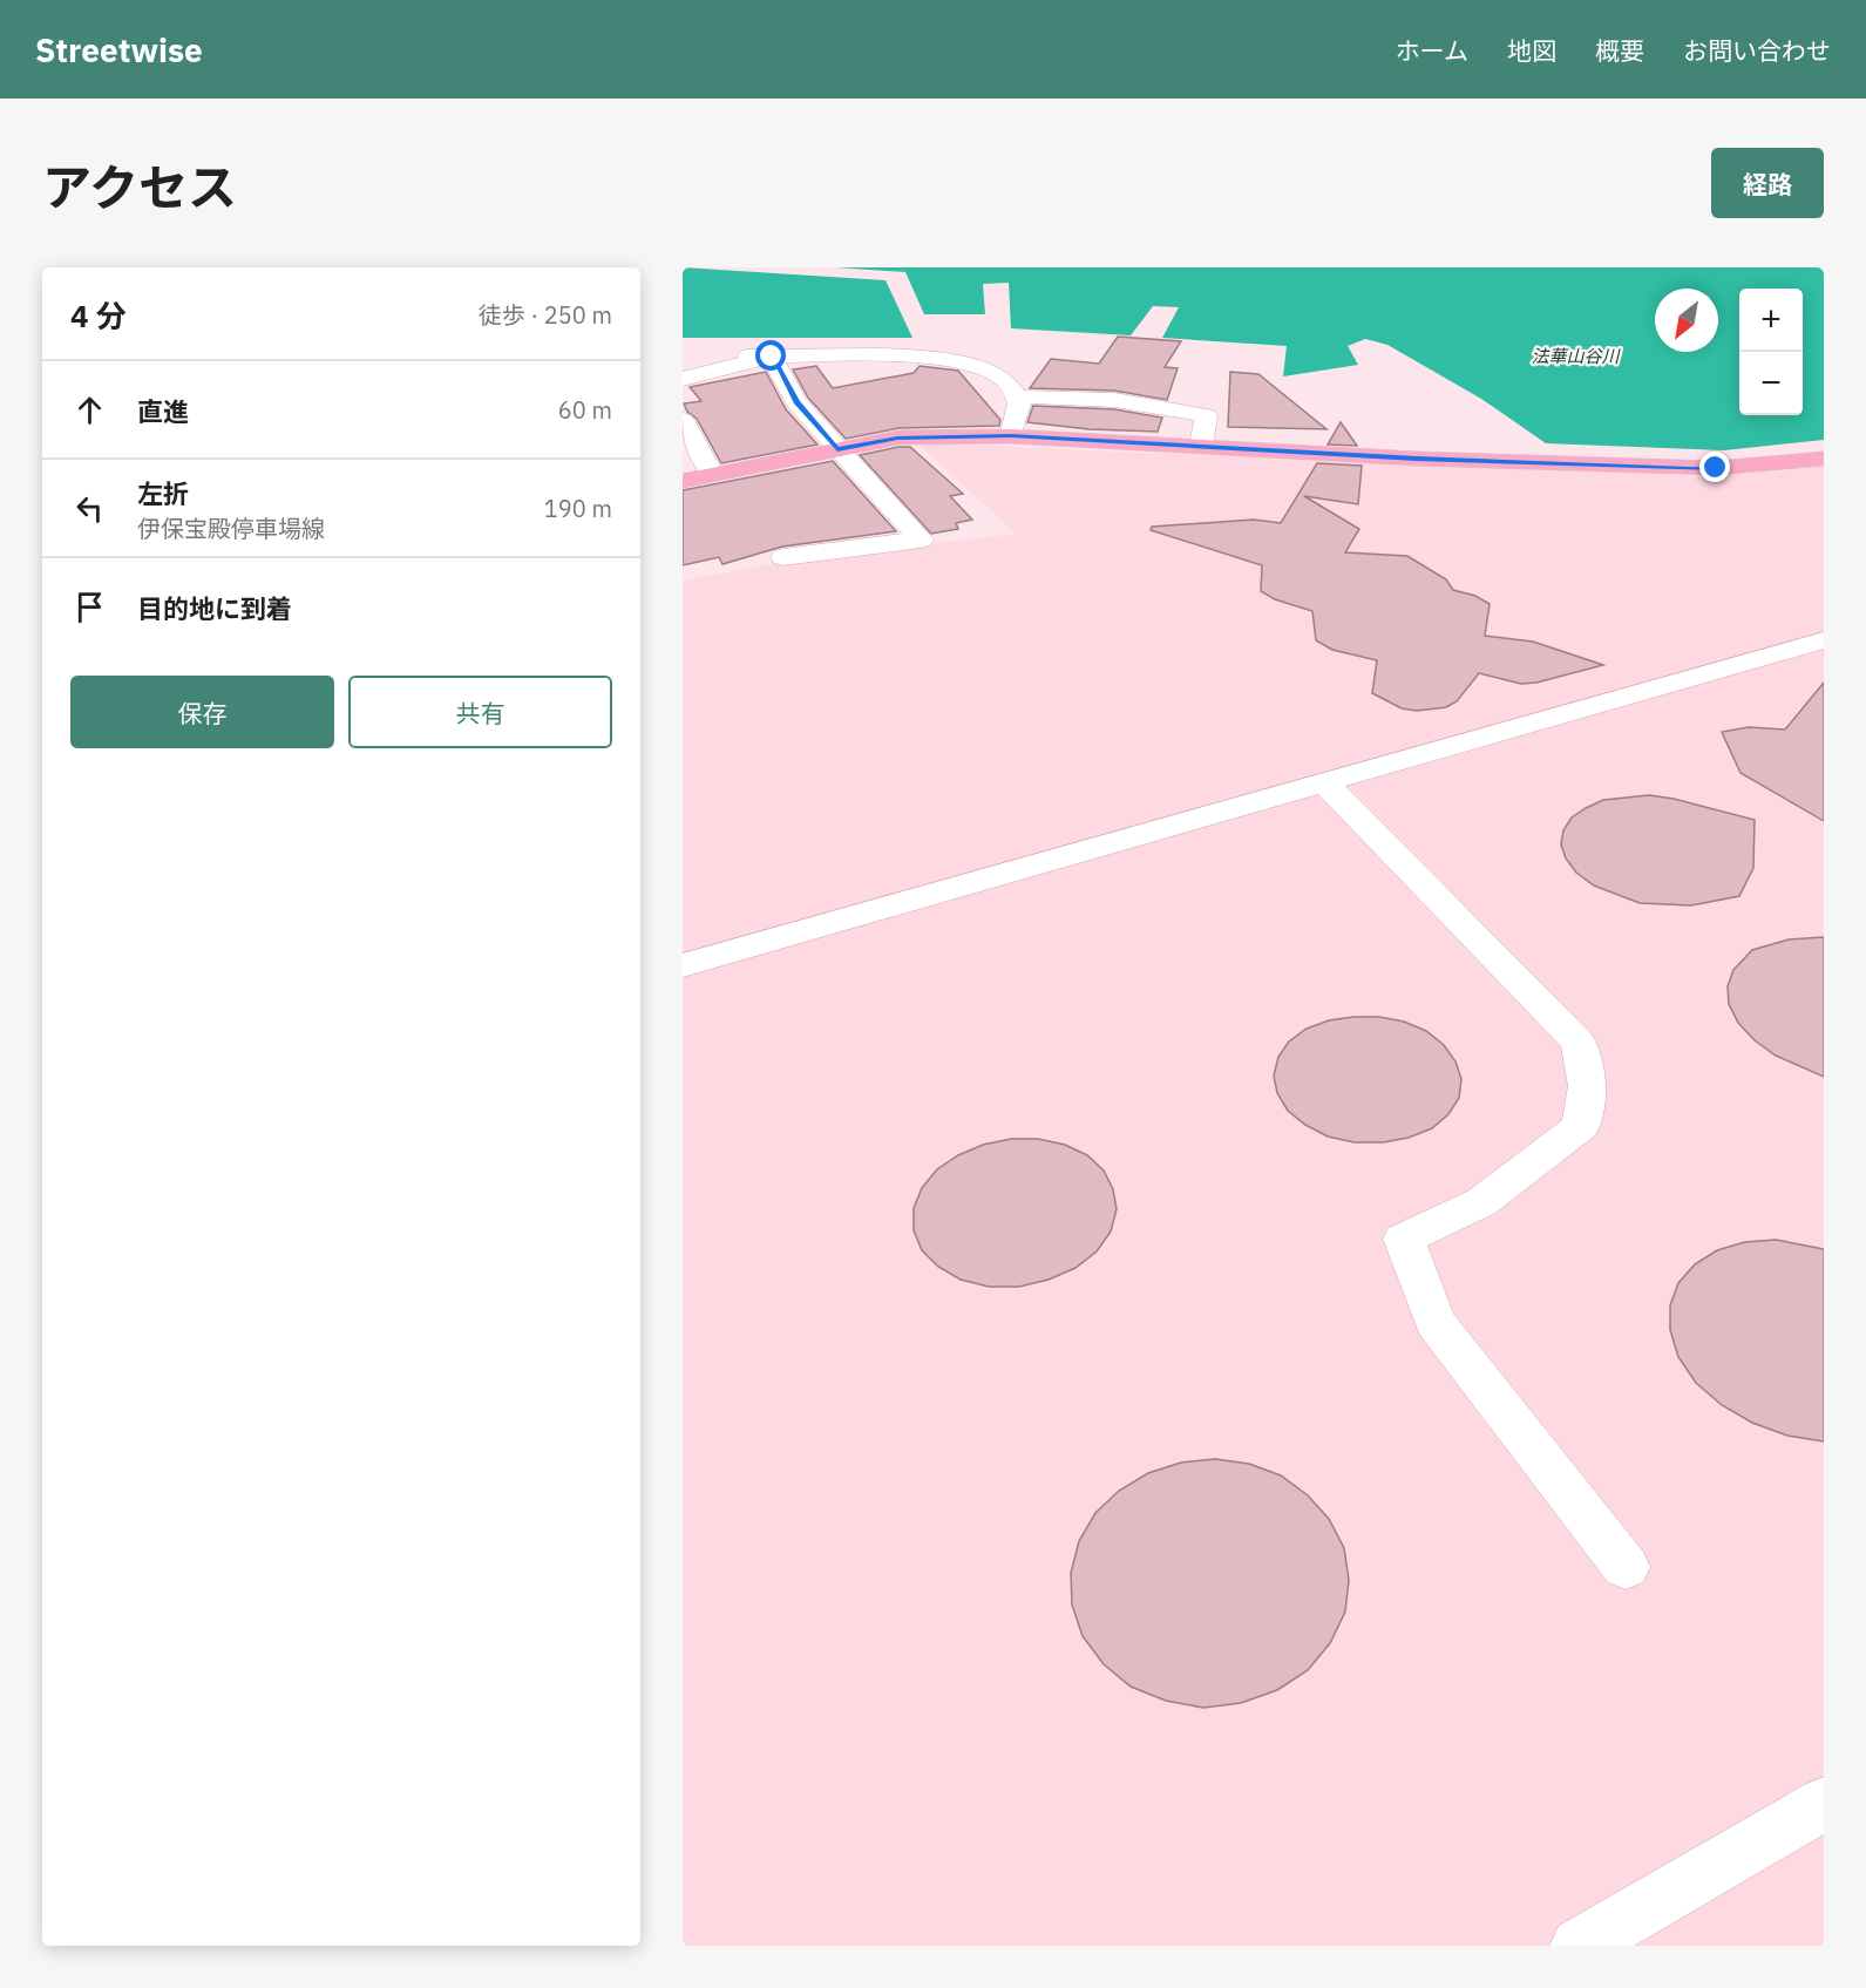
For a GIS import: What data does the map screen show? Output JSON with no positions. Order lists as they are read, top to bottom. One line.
{"water":["法華山谷川"],"north":"bottom left","page":{"header":"Streetwise","nav":["ホーム","地図","概要","お問い合わせ"],"title":"アクセス","buttons":["経路",["保存","共有"]],"heading":["4 分","徒歩 · 250 m"],"map_buttons":["+","−"],"list":[["直進","60 m"],["左折","伊保宝殿停車場線","190 m"],"目的地に到着"]}}
